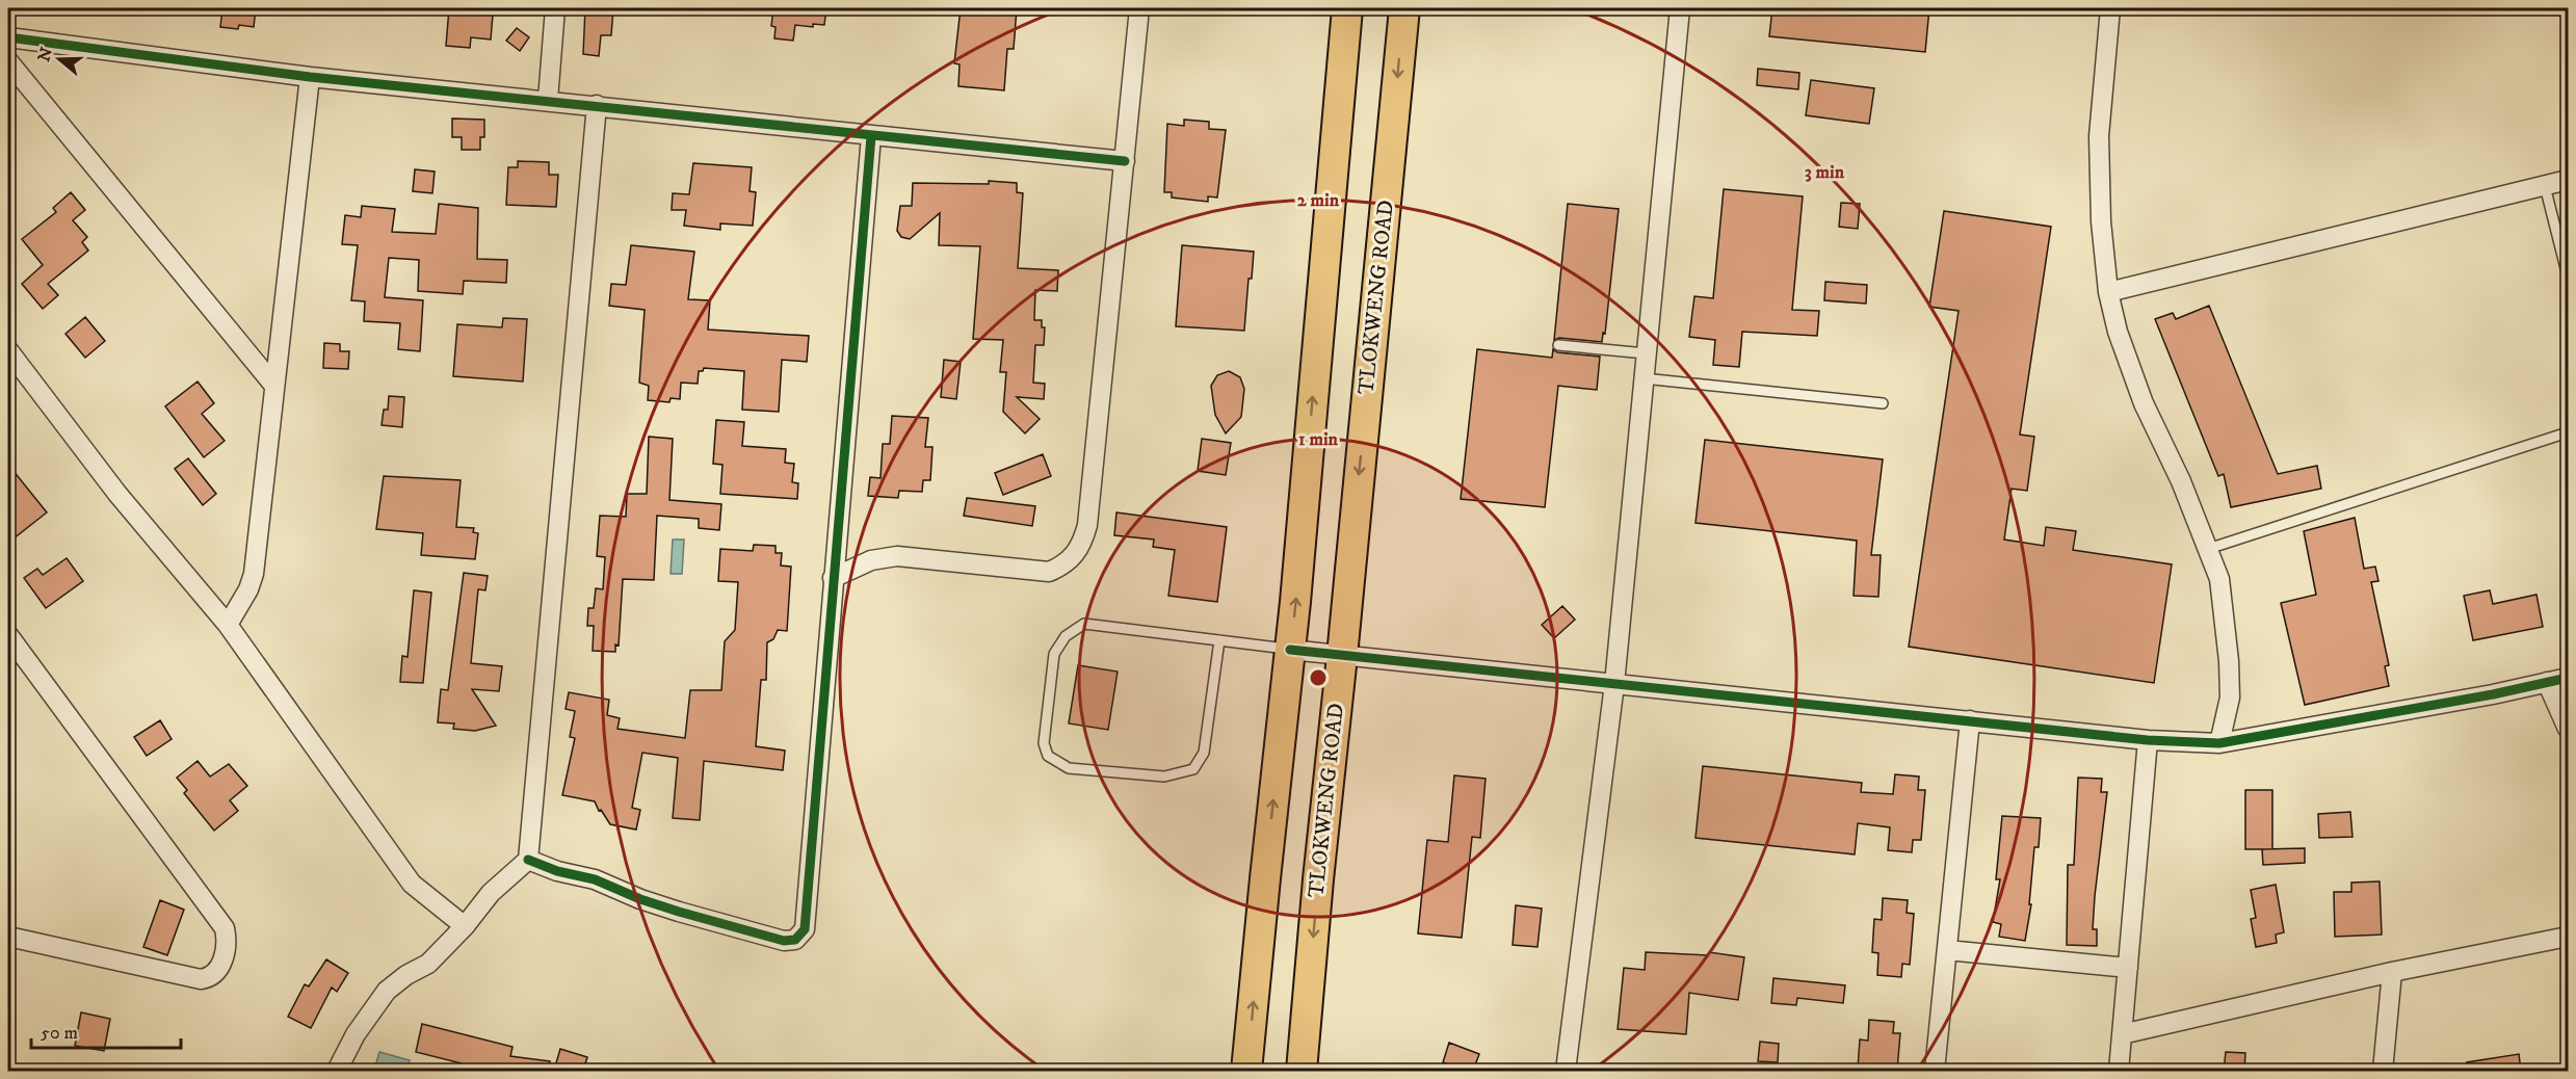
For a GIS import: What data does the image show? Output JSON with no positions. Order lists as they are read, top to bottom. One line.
{"streets":{"main road":["TLOKWENG ROAD"]},"scale_bar":"50 m","north":"left","rings":["3 min","2 min","1 min"]}
